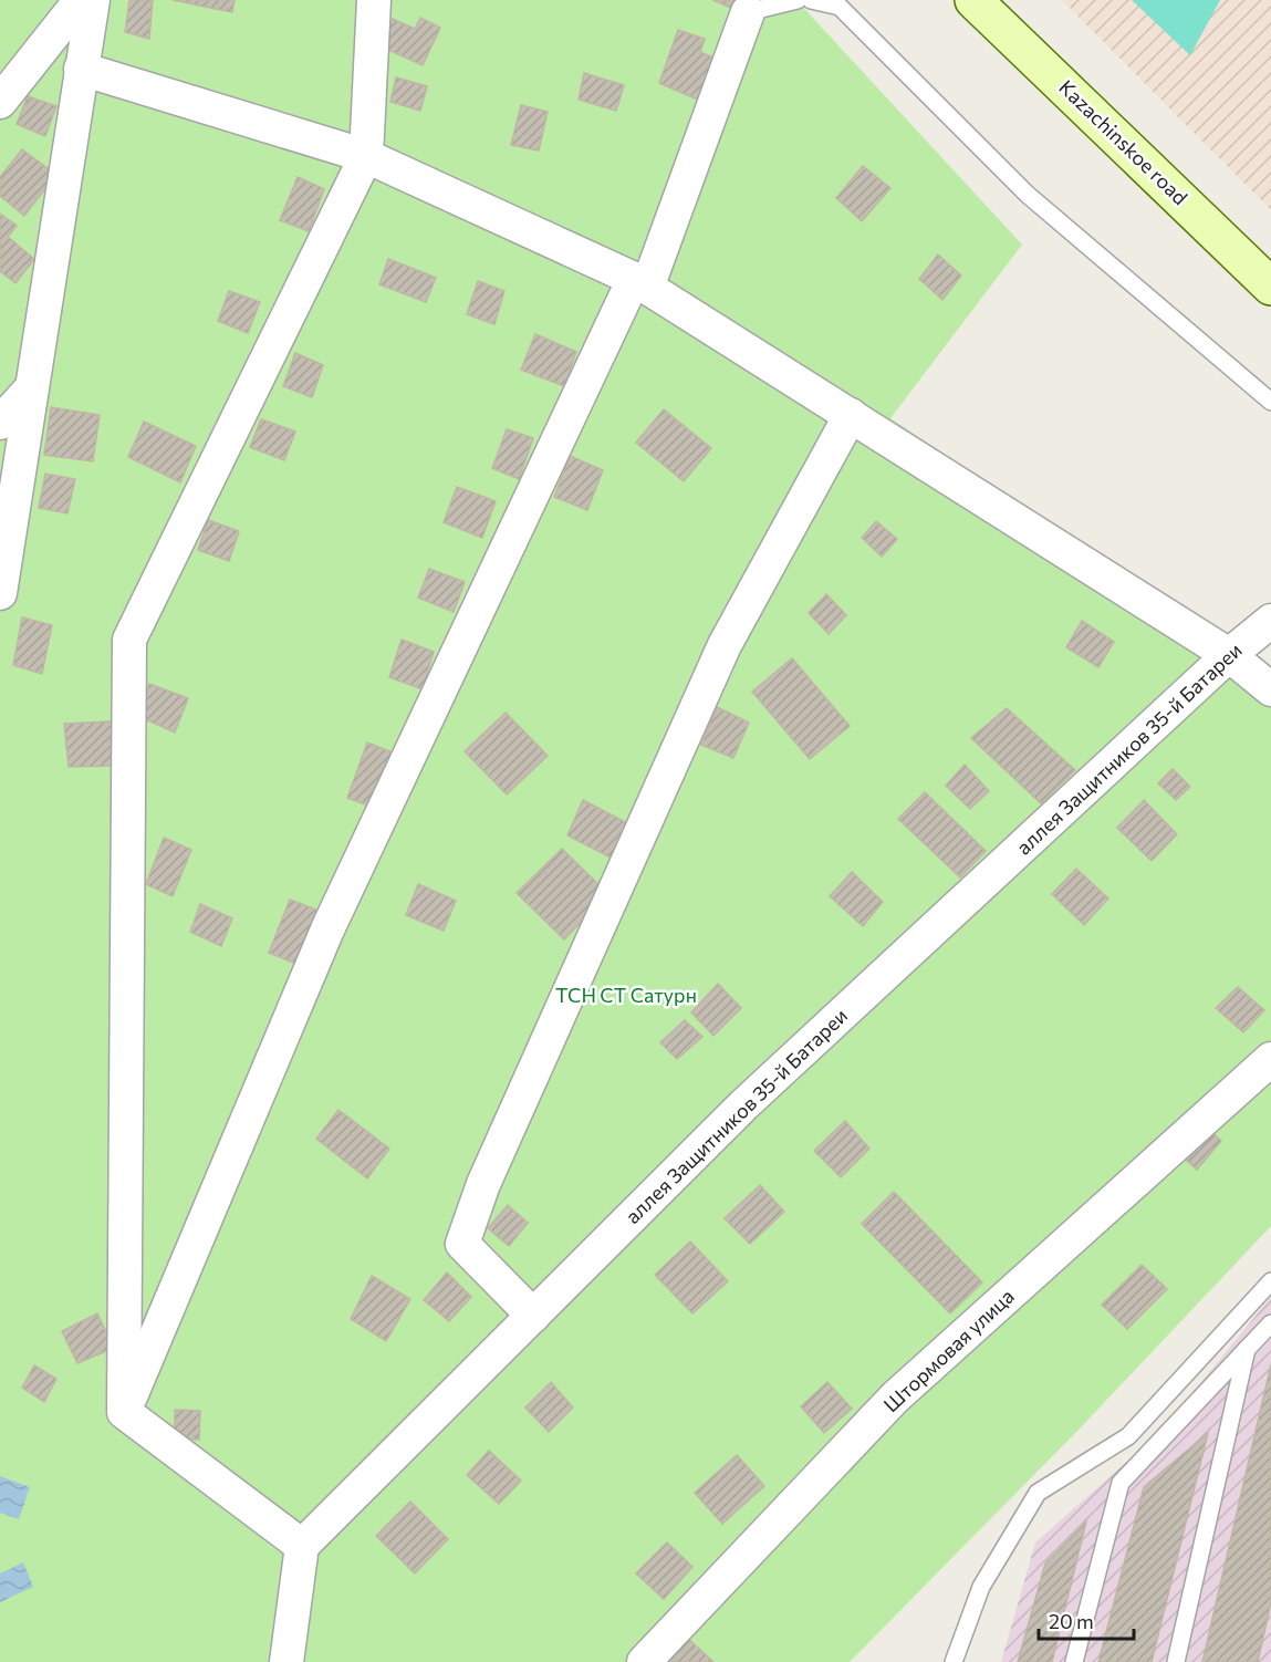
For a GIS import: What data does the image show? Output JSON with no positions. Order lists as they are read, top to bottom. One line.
{"streets":{"main road":["Kazachinskoe road"],"street":["аллея Защитников 35-й Батареи","Штормовая улица"]},"parks":["ТСН СТ Сатурн"],"scale_bar":"20 m"}
